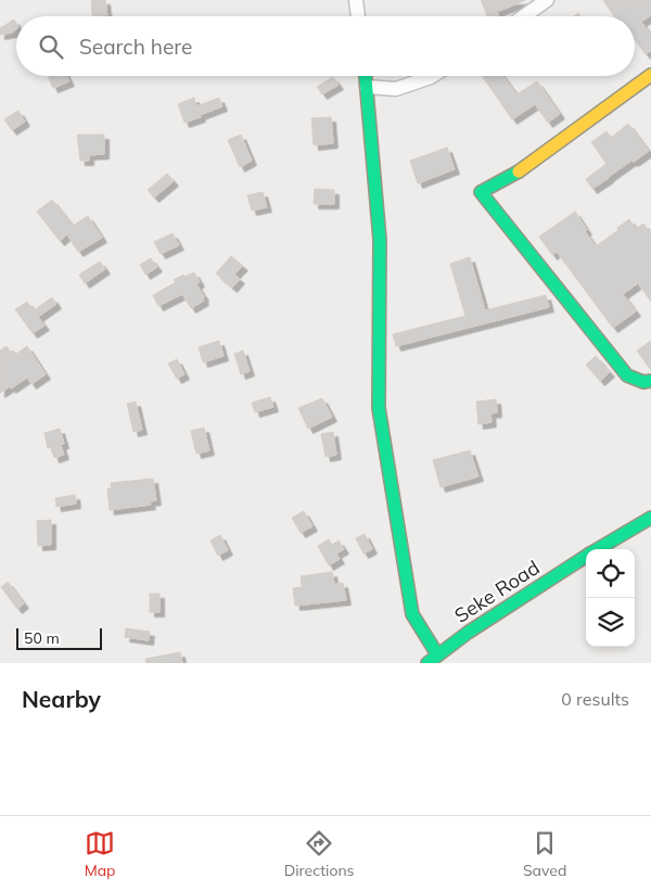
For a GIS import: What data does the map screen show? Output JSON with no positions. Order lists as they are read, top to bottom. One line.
{"streets":{"street":["Seke Road"]},"scale_bar":"50 m","page":{"search":"Search here","scale":"50 m","heading":["Nearby","0 results"],"nav":["Map","Directions","Saved"]}}
